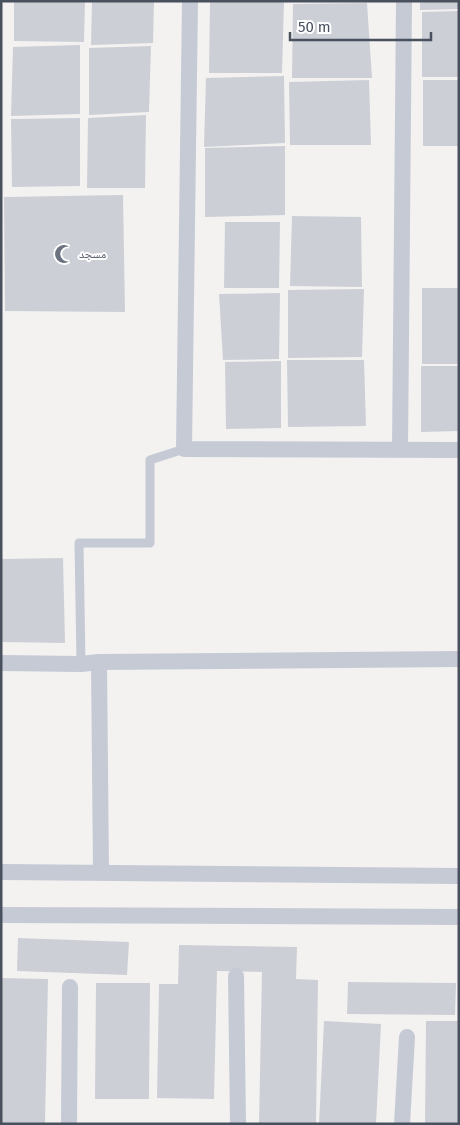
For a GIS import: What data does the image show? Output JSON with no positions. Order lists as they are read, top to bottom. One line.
{"places":{"mosque":["مسجد"]},"scale_bar":"50 m"}
